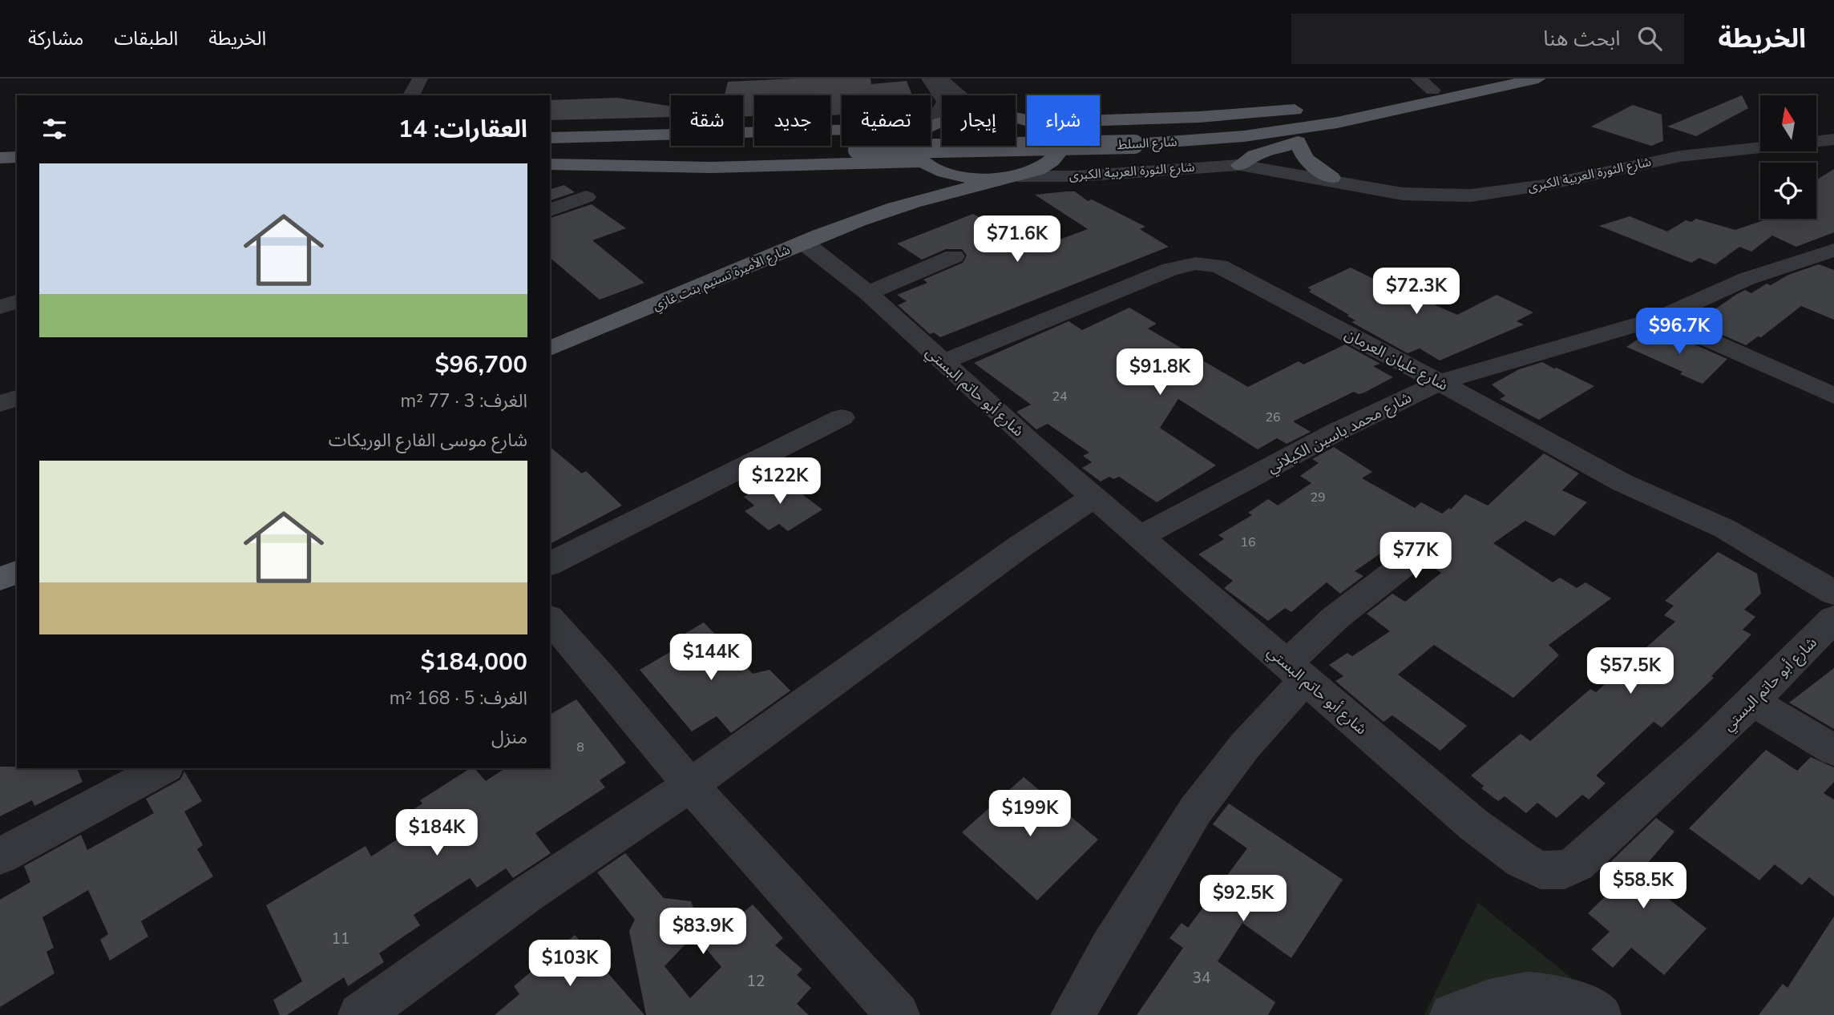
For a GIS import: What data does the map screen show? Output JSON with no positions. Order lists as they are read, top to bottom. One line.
{"streets":{"main road":["شارع السلط","شارع الأميرة تسنيم بنت غازي"],"street":["شارع الثورة العربية الكبرى","شارع عليان العرمان","شارع أبو حاتم البستي","شارع محمد ياسين الكيلاني"]},"crossings":[["شارع الثورة العربية الكبرى","شارع الأميرة تسنيم بنت غازي"],["شارع الأميرة تسنيم بنت غازي","شارع أبو حاتم البستي"],["شارع عليان العرمان","شارع أبو حاتم البستي"],["شارع عليان العرمان","شارع محمد ياسين الكيلاني"],["شارع أبو حاتم البستي","شارع محمد ياسين الكيلاني"]],"house_numbers":["24","26","29","16","8","11","34","12"],"north":"top","page":{"header":"الخريطة","search":"ابحث هنا","nav":["الخريطة","الطبقات","مشاركة"],"chip":["شراء","إيجار","تصفية","جديد","شقة"],"heading":"العقارات: 14","list":[{"name":"$96,700","note":"الغرف: 3 · 77 m² · شارع موسى الفارع الوريكات"},{"name":"$184,000","note":"الغرف: 5 · 168 m² · منزل"}],"price":["$71.6K","$72.3K","$96.7K","$91.8K","$122K","$77K","$144K","$57.5K","$199K","$184K","$58.5K","$92.5K","$83.9K","$103K"]}}
